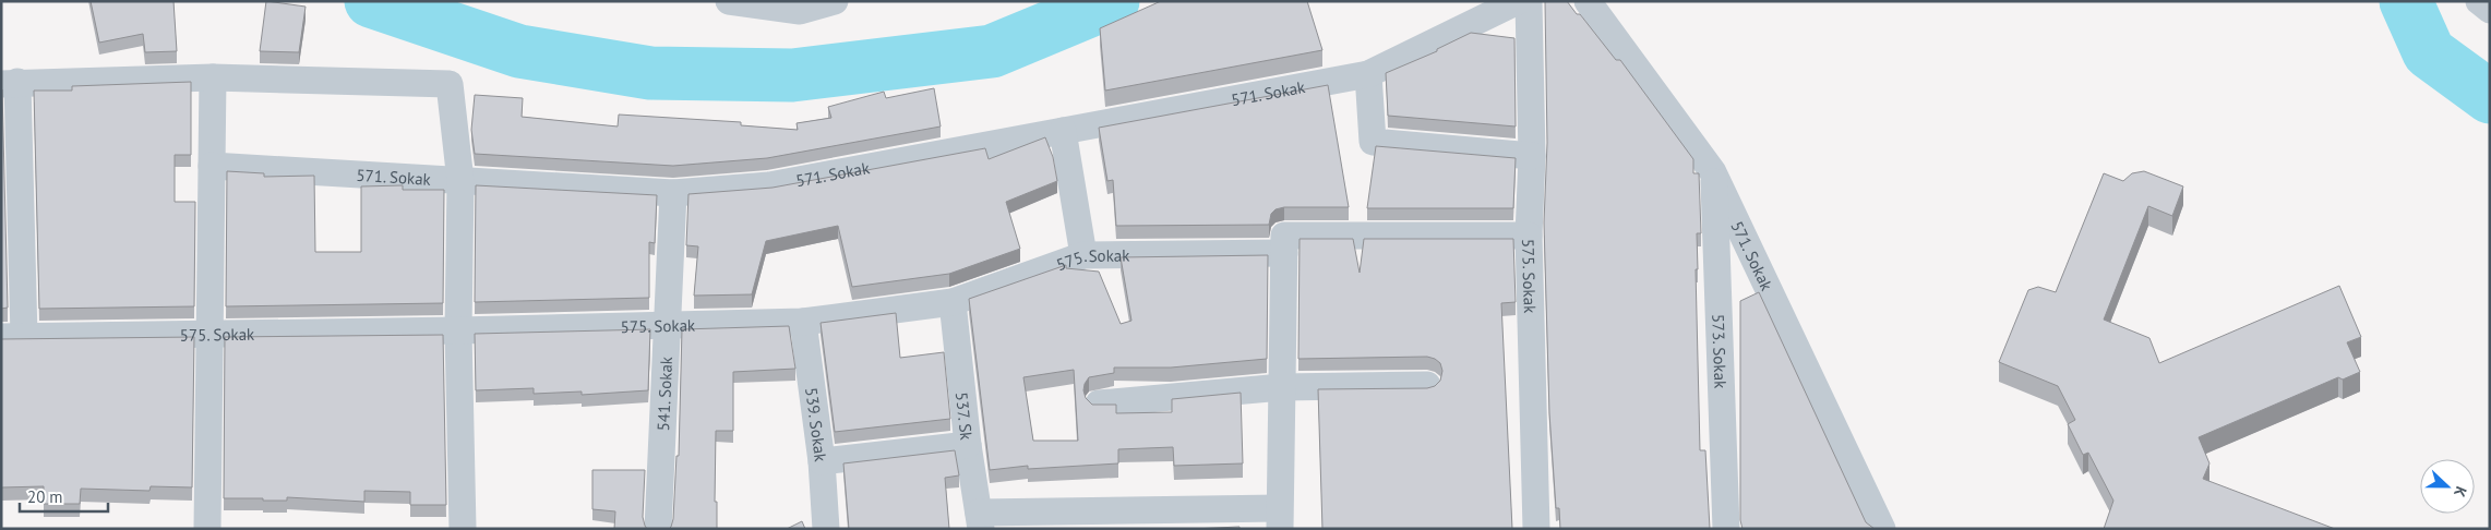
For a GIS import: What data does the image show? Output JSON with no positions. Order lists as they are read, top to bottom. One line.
{"streets":{"street":["571. Sokak","575. Sokak","573. Sokak","541. Sokak","537. Sk","539. Sokak"]},"crossings":[["571. Sokak","573. Sokak"],["571. Sokak","541. Sokak"],["575. Sokak","541. Sokak"],["575. Sokak","537. Sk"],["575. Sokak","539. Sokak"]],"scale_bar":"20 m","north":"right"}
